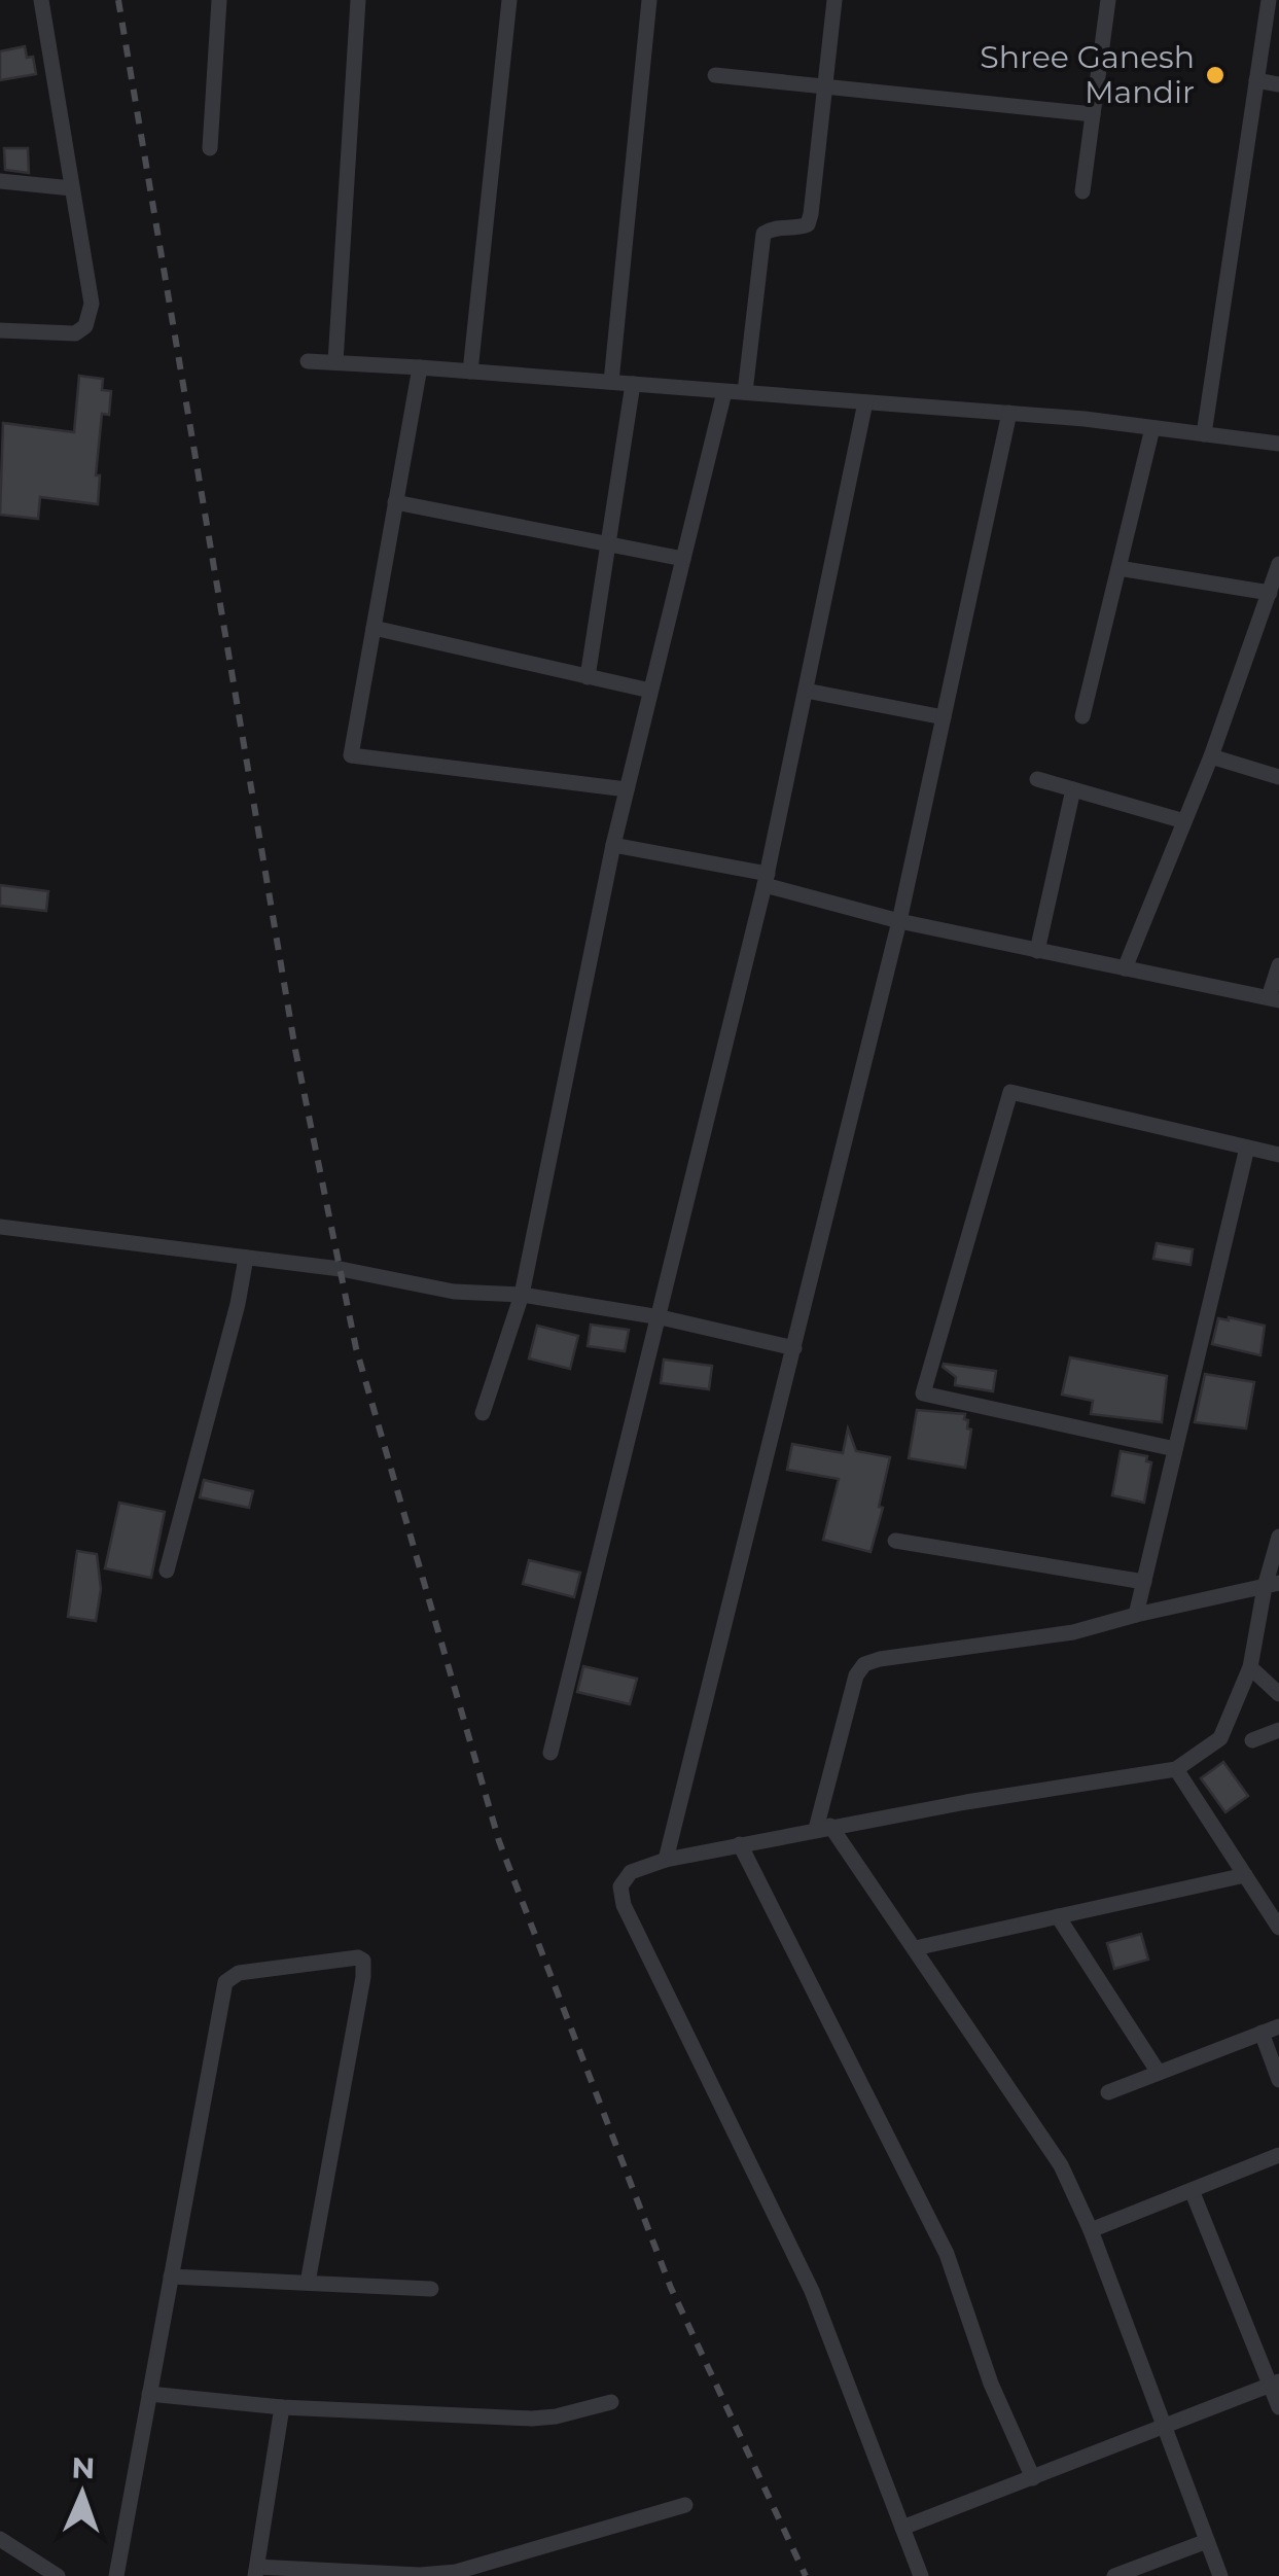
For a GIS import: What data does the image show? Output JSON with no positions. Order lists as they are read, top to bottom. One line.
{"places":["Shree Ganesh Mandir"],"north":"top"}
